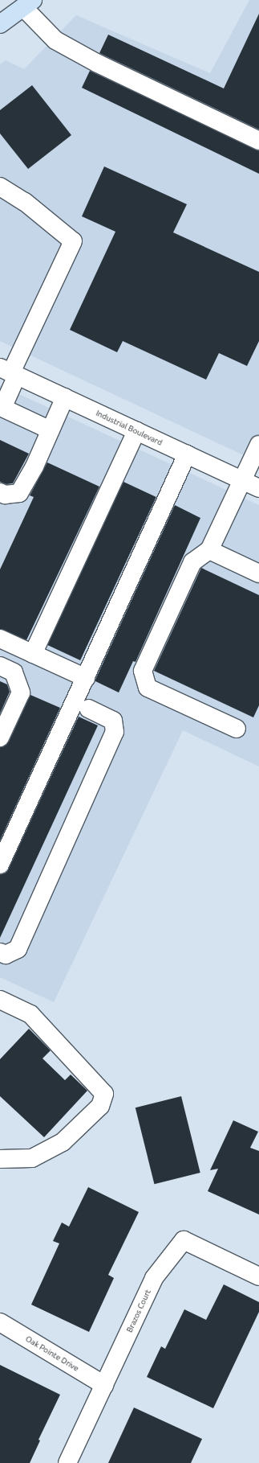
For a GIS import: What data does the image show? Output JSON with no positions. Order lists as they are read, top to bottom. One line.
{"streets":{"street":["Industrial Boulevard","Brazos Court","Oak Pointe Drive"]},"crossings":[["Brazos Court","Oak Pointe Drive"]]}
